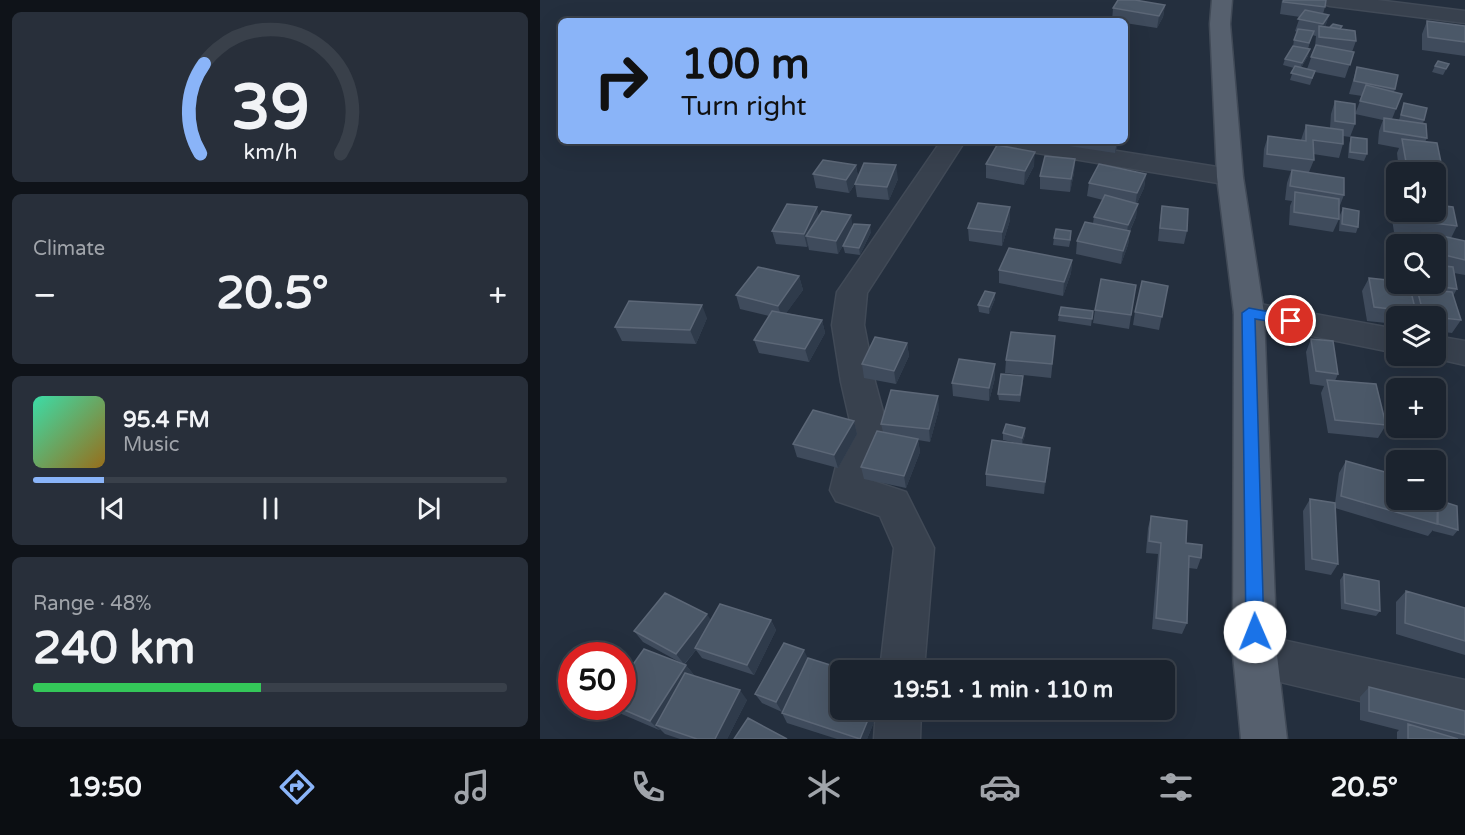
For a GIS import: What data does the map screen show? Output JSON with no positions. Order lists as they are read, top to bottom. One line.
{"page":{"turn":["100 m","Turn right"],"map_buttons":["+","−"],"tile":["Climate",["Range · 48%","240 km"]],"heat":["−","20.5°","+"],"song":["95.4 FM","Music"],"limit":"50","trip":"19:51 · 1 min · 110 m","tabs":["19:50","20.5°"],"gauge":["39","km/h"]}}
